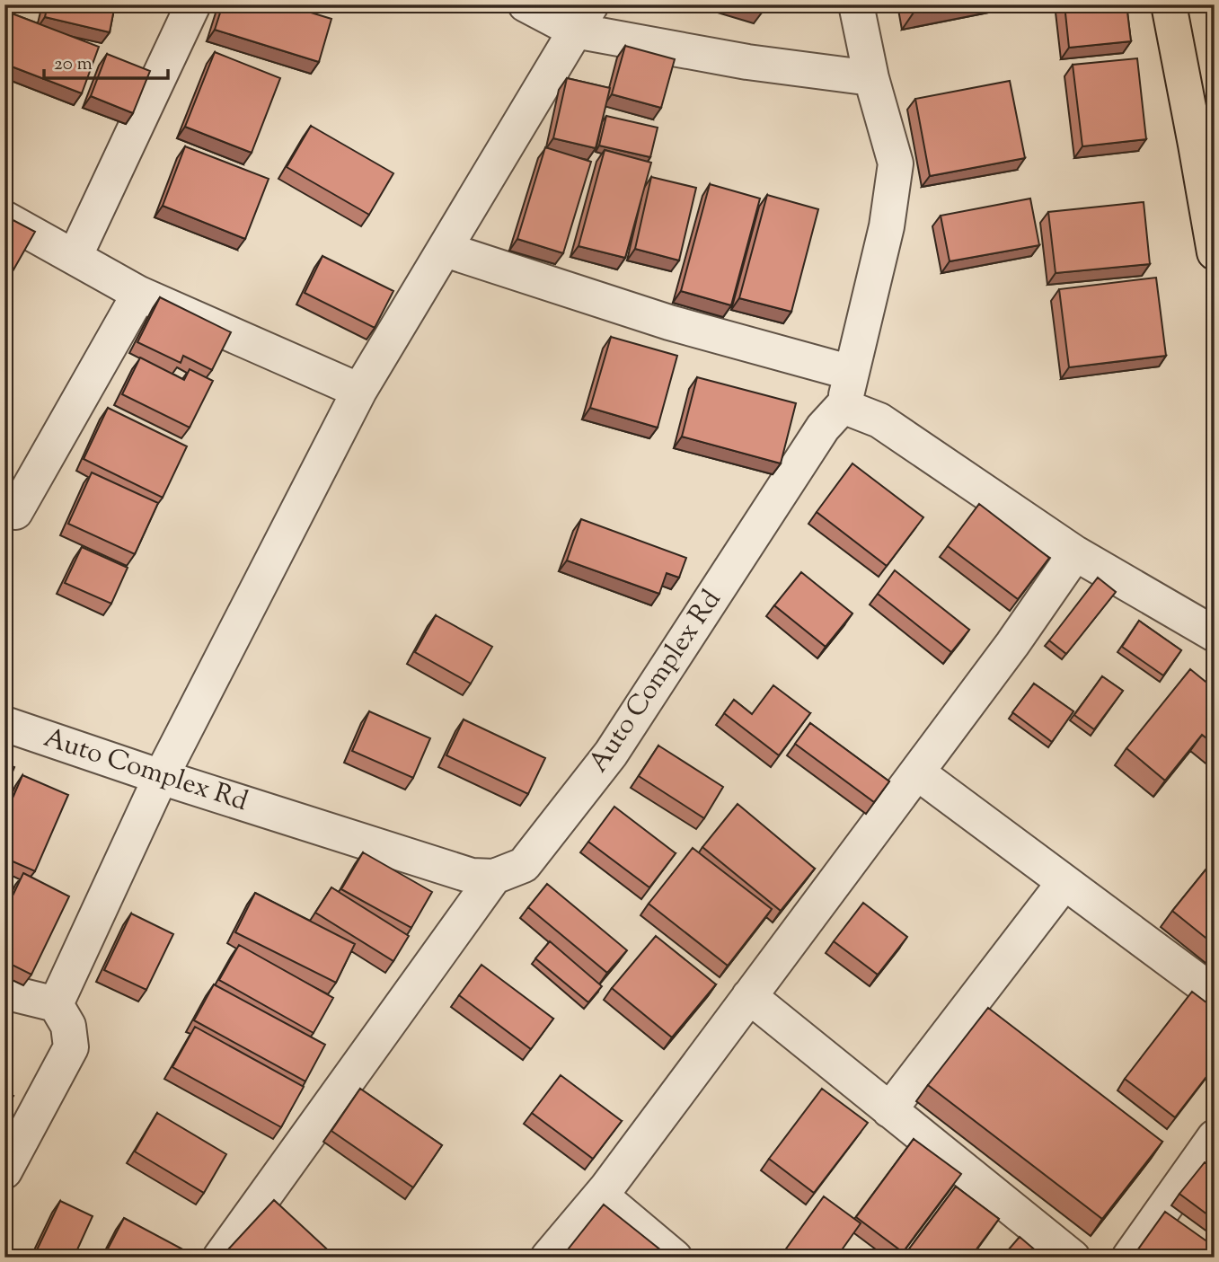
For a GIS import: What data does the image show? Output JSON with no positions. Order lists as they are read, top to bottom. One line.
{"streets":{"street":["Auto Complex Rd"]},"scale_bar":"20 m"}
